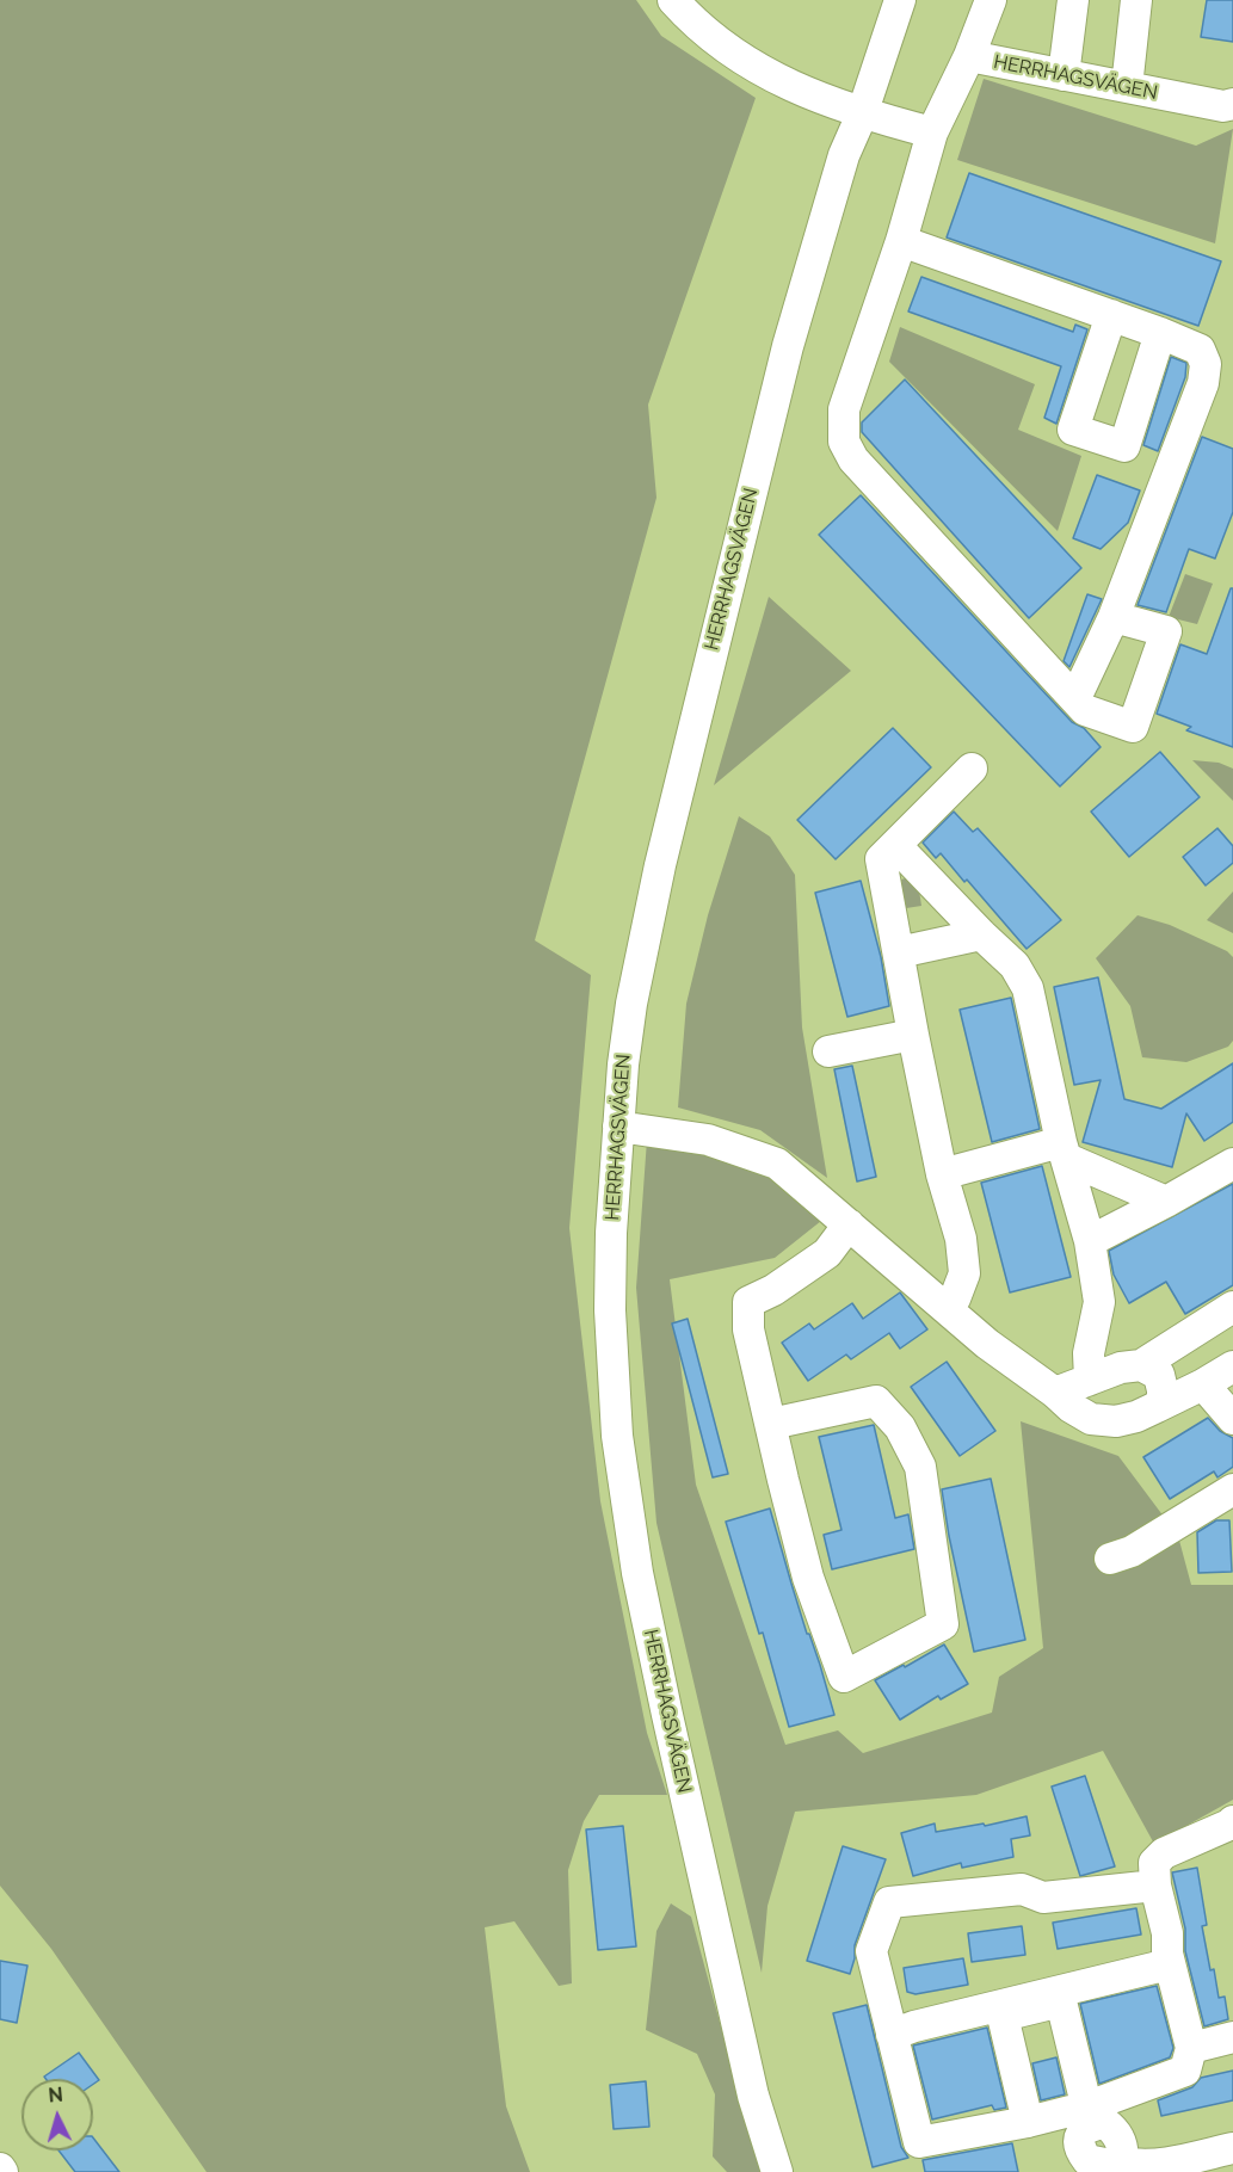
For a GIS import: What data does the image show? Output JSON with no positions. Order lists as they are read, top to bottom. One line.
{"streets":{"street":["HERRHAGSVÄGEN"]},"north":"top"}
